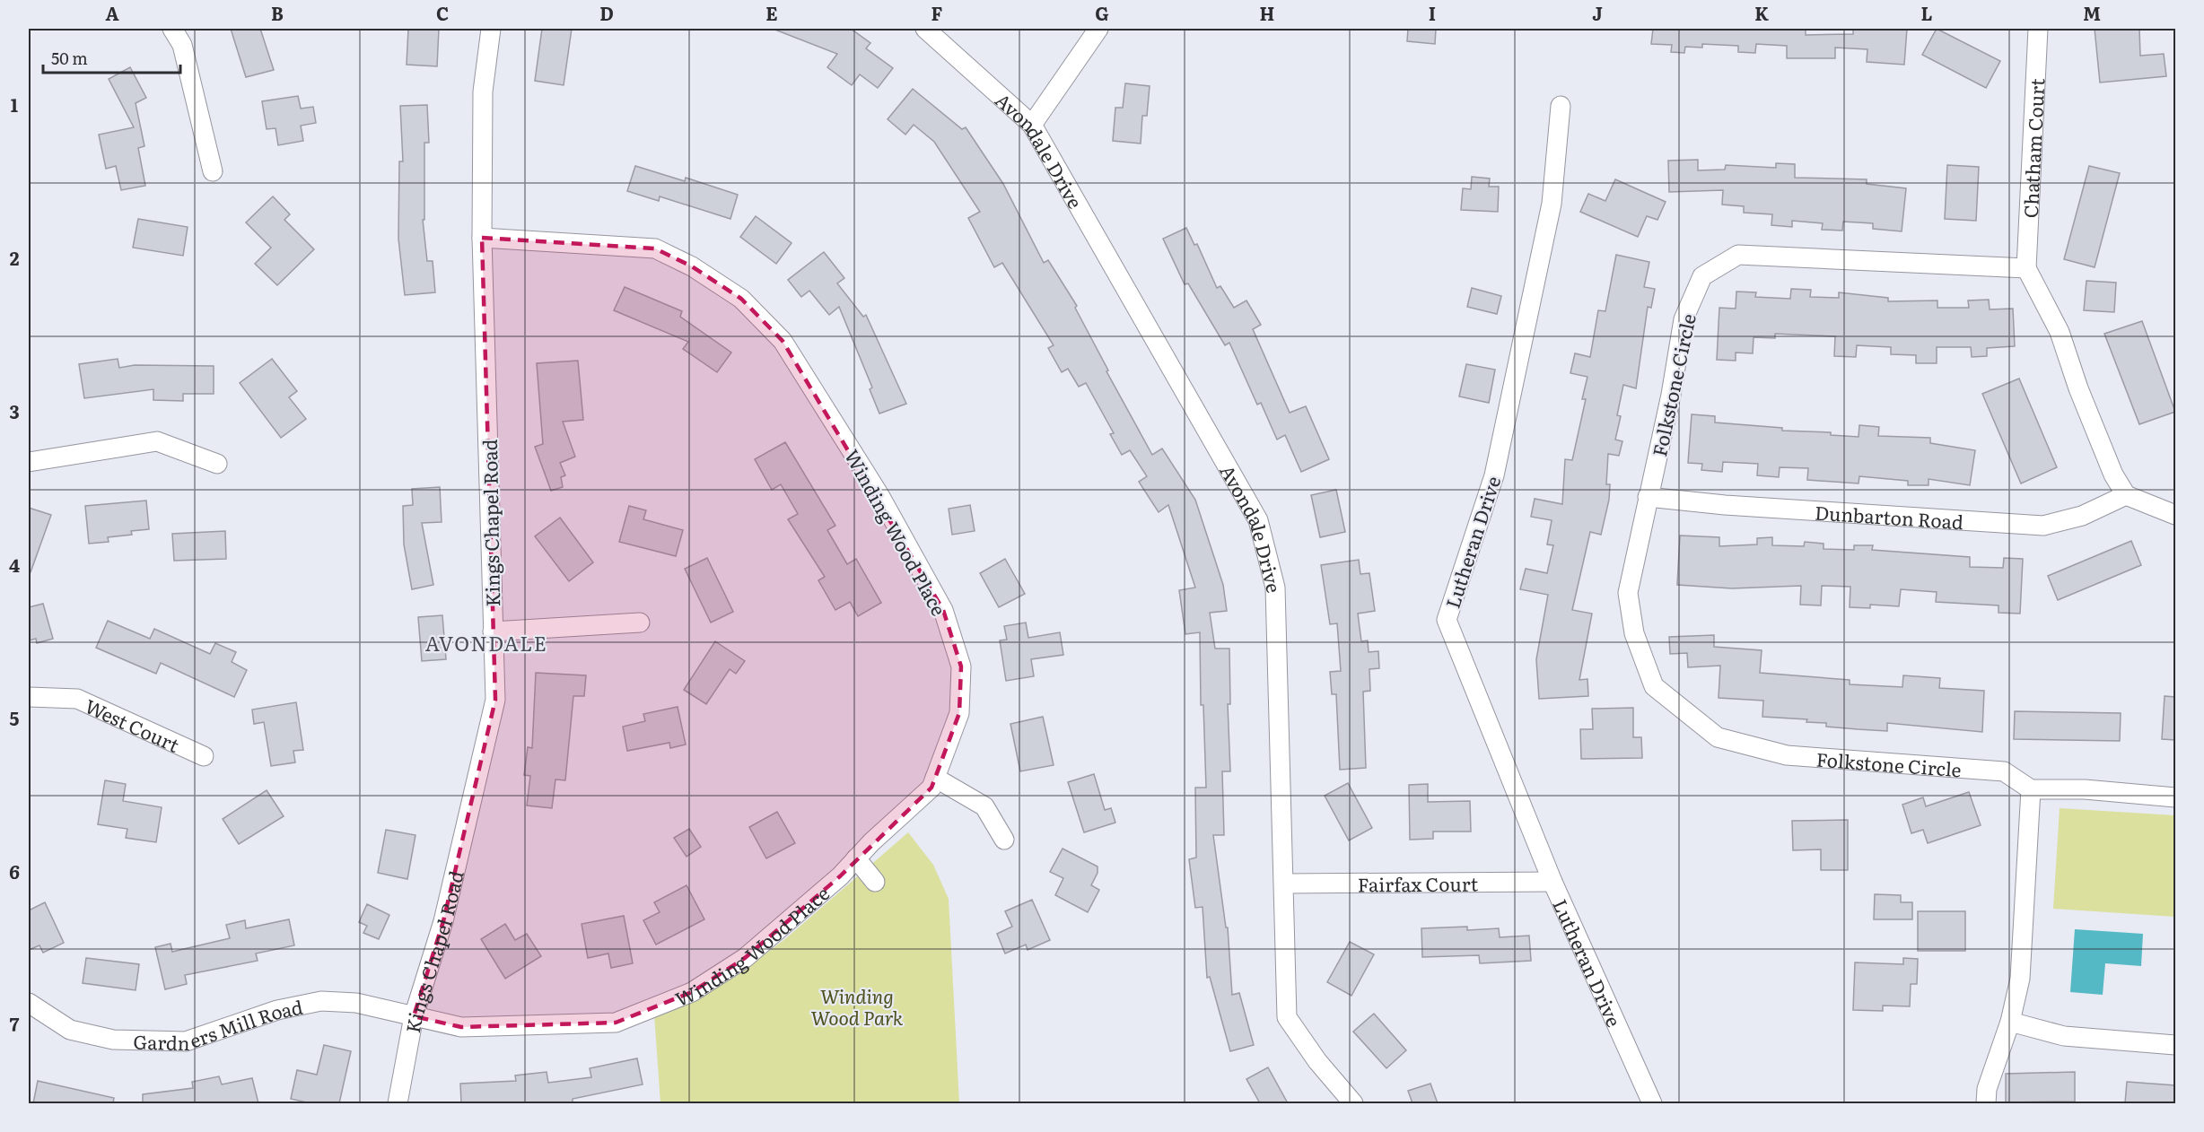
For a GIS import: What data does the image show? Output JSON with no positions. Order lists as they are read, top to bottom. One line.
{"streets":{"street":["Chatham Court","Avondale Drive","Folkstone Circle","Dunbarton Road","Kings Chapel Road","Winding Wood Place","Lutheran Drive","West Court","Fairfax Court","Gardners Mill Road"]},"crossings":[["Chatham Court","Folkstone Circle"],["Avondale Drive","Fairfax Court"],["Folkstone Circle","Dunbarton Road"],["Kings Chapel Road","Winding Wood Place"],["Kings Chapel Road","Gardners Mill Road"],["Winding Wood Place","Gardners Mill Road"],["Lutheran Drive","Fairfax Court"]],"districts":["AVONDALE"],"parks":["Winding Wood Park"],"scale_bar":"50 m","grid":{"columns":["A","B","C","D","E","F","G","H","I","J","K","L","M"],"rows":["1","2","3","4","5","6","7"]}}
